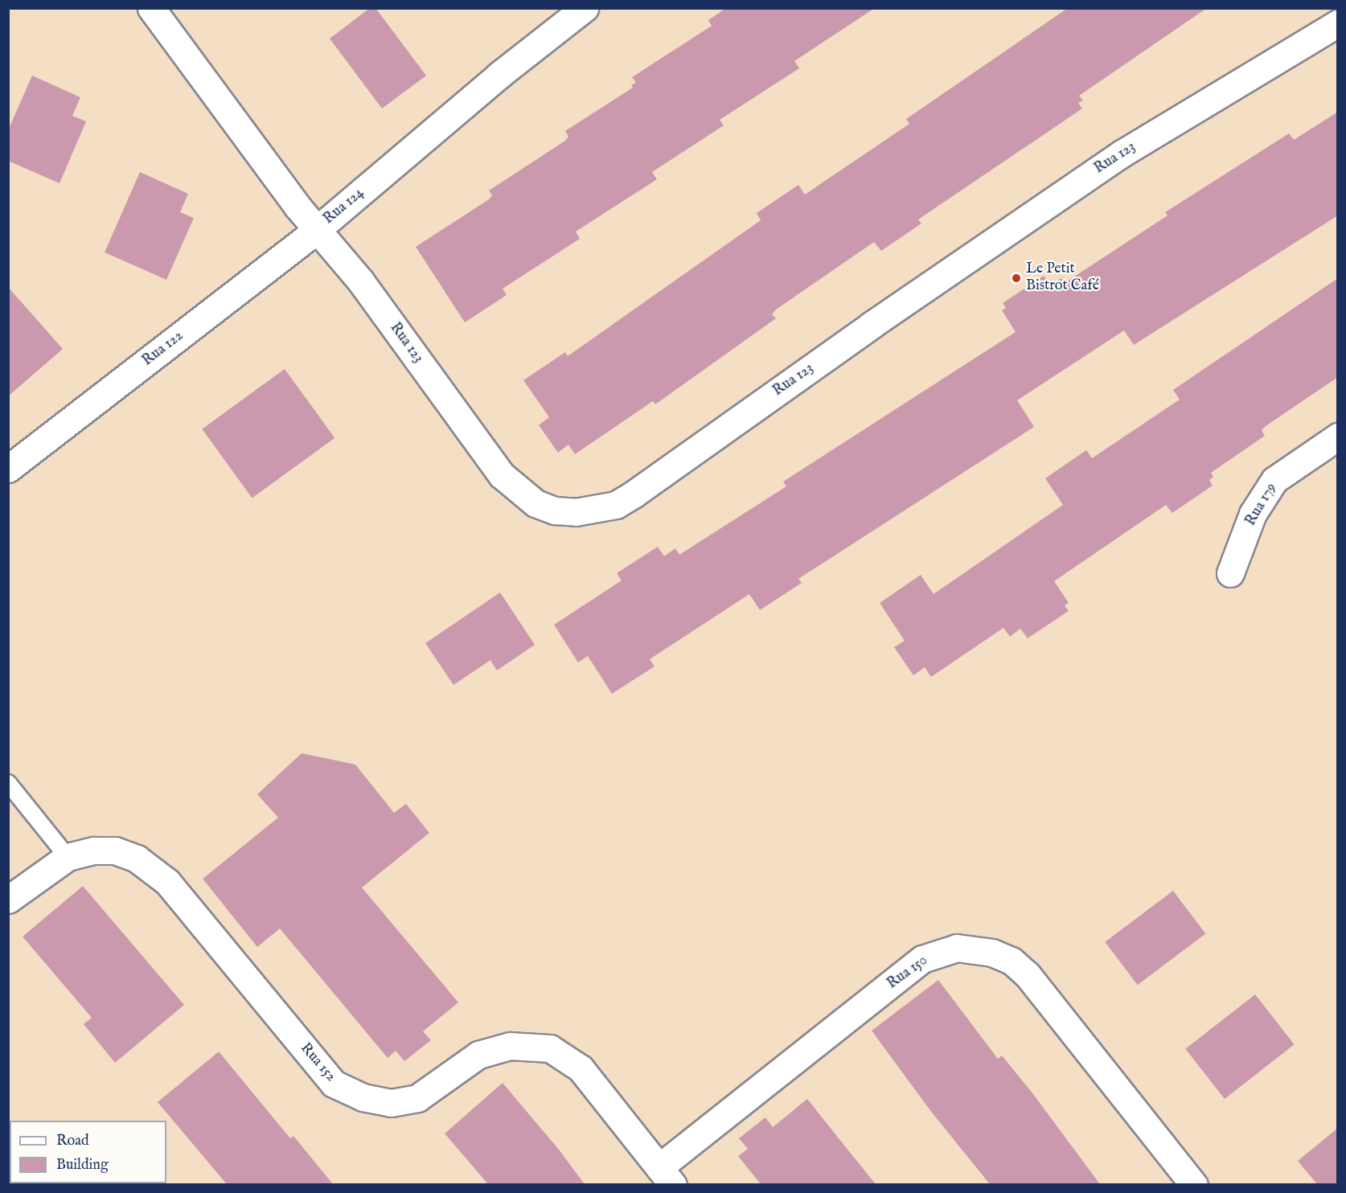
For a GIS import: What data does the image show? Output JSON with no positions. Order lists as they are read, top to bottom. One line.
{"streets":{"street":["Rua 123","Rua 124","Rua 122","Rua 179","Rua 150","Rua 152"]},"crossings":[["Rua 123","Rua 124"],["Rua 123","Rua 122"],["Rua 124","Rua 122"],["Rua 150","Rua 152"]],"places":["Le Petit Bistrot Café"],"legend":["Road","Building"]}
